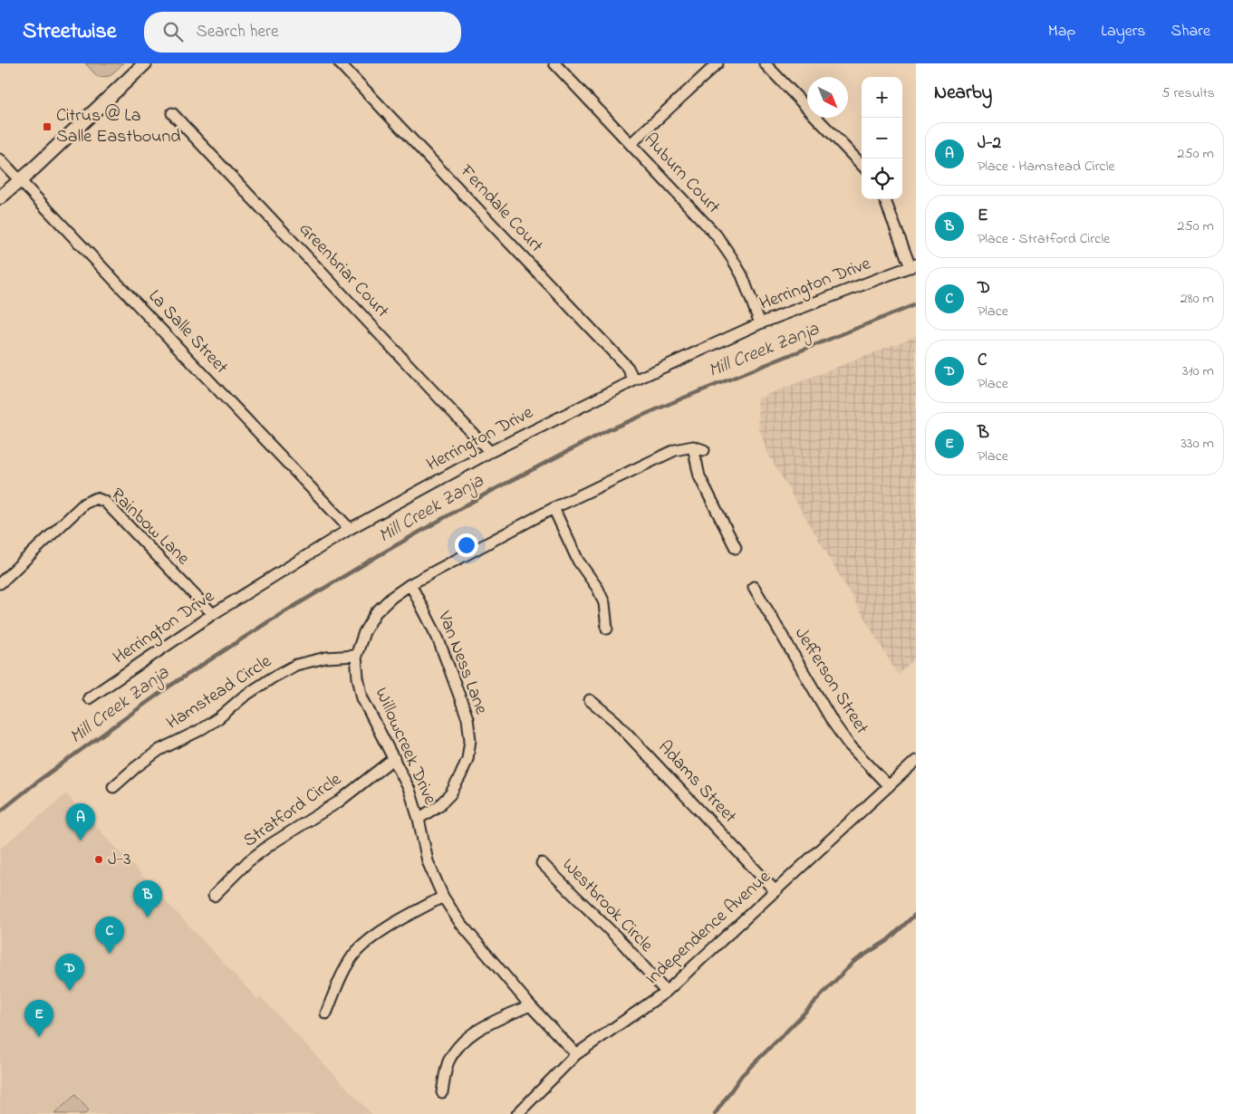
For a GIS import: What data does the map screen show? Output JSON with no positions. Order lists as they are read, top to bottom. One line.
{"streets":{"street":["Auburn Court","Ferndale Court","Greenbriar Court","Herrington Drive","La Salle Street","Rainbow Lane","Van Ness Lane","Jefferson Street","Hamstead Circle","Willowcreek Drive","Adams Street","Stratford Circle","Westbrook Circle","Independence Avenue"]},"crossings":[["Auburn Court","Herrington Drive"],["Ferndale Court","Herrington Drive"],["Greenbriar Court","Herrington Drive"],["Herrington Drive","La Salle Street"],["Herrington Drive","Rainbow Lane"],["Van Ness Lane","Willowcreek Drive"],["Jefferson Street","Independence Avenue"],["Hamstead Circle","Willowcreek Drive"],["Willowcreek Drive","Stratford Circle"],["Willowcreek Drive","Independence Avenue"],["Adams Street","Independence Avenue"],["Westbrook Circle","Independence Avenue"]],"water":["Mill Creek Zanja"],"places":{"transit":["Citrus @ La Salle Eastbound"],"other":["J-3"]},"north":"bottom right","page":{"header":"Streetwise","search":"Search here","nav":["Map","Layers","Share"],"heading":["Nearby","5 results"],"map_buttons":["+","−"],"list":[{"mark":"A","name":"J-2","note":"Place · Hamstead Circle","value":"250 m"},{"mark":"B","name":"E","note":"Place · Stratford Circle","value":"250 m"},{"mark":"C","name":"D","note":"Place","value":"280 m"},{"mark":"D","name":"C","note":"Place","value":"310 m"},{"mark":"E","name":"B","note":"Place","value":"330 m"}],"pins":["A","B","C","D","E"]}}
